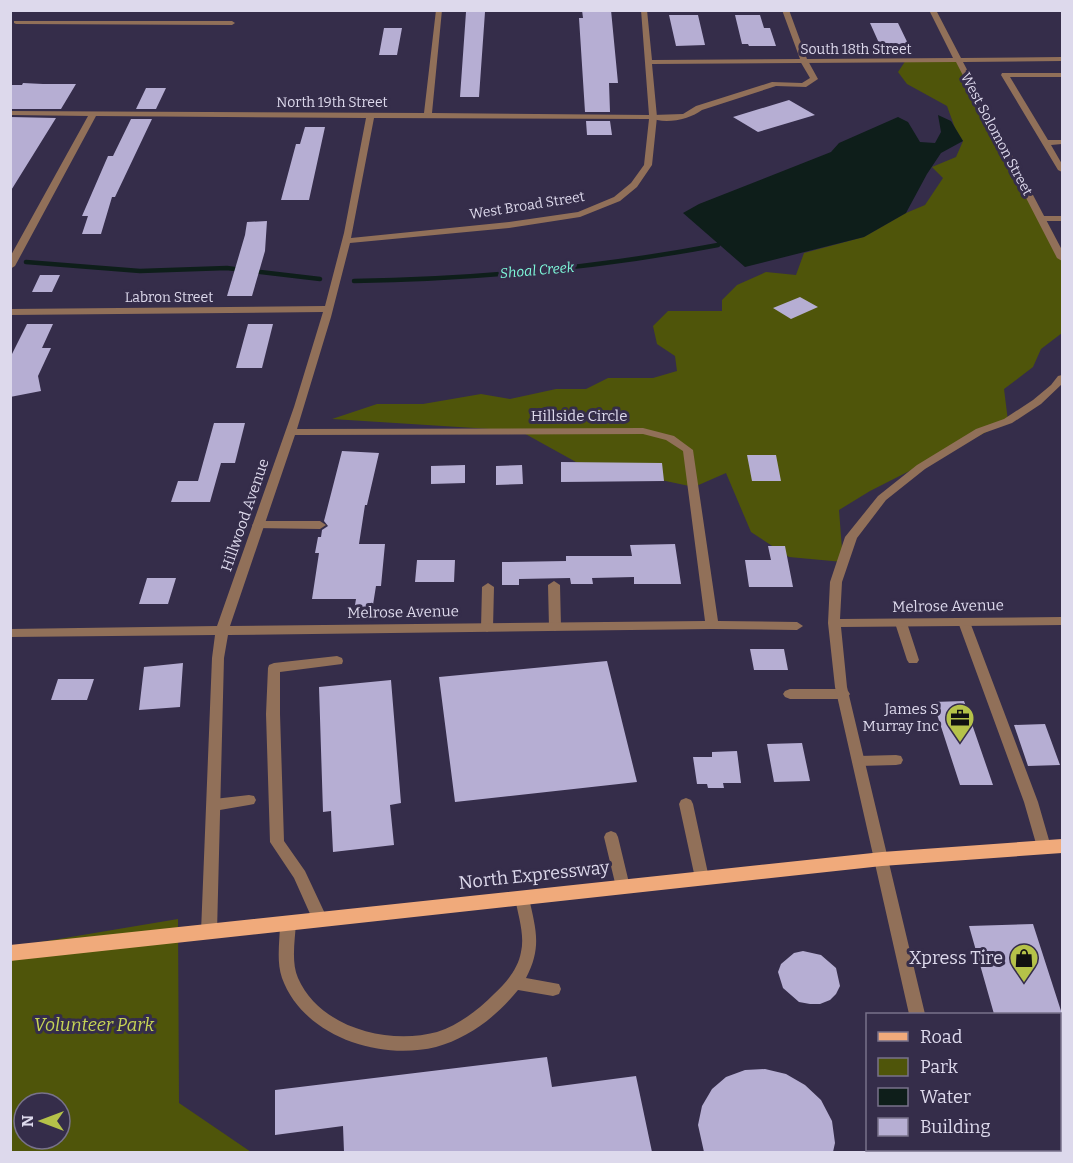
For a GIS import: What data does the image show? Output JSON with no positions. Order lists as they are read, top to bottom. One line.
{"streets":{"main road":["North Expressway"],"street":["South 18th Street","North 19th Street","West Solomon Street","West Broad Street","Labron Street","Hillside Circle","Hillwood Avenue","Melrose Avenue"]},"crossings":[["South 18th Street","North 19th Street"],["South 18th Street","West Solomon Street"],["South 18th Street","West Broad Street"],["North 19th Street","West Broad Street"],["North 19th Street","Hillwood Avenue"],["West Broad Street","Hillwood Avenue"],["Labron Street","Hillwood Avenue"],["Hillside Circle","Hillwood Avenue"],["Hillside Circle","Melrose Avenue"],["Hillwood Avenue","Melrose Avenue"],["Hillwood Avenue","North Expressway"]],"water":["Shoal Creek"],"parks":["Volunteer Park"],"places":{"office":["James S Murray Inc"],"shop":["Xpress Tire"]},"legend":["Road","Park","Water","Building"],"north":"left"}
